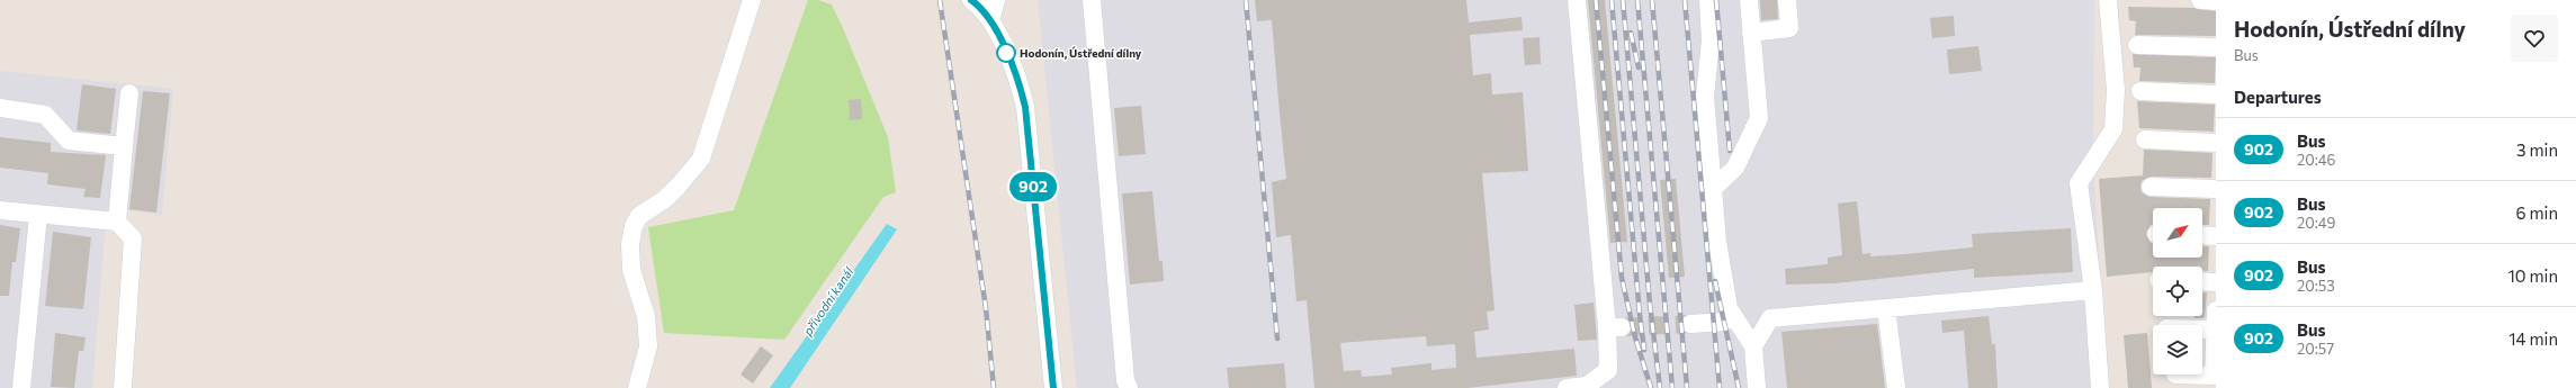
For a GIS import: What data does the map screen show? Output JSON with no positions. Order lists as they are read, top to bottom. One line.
{"water":["přívodní kanál"],"places":["Hodonín, Ústřední dílny"],"lines":["bus line 902"],"north":"top right","page":{"on_map":"902","heading":[["Hodonín, Ústřední dílny","Bus"],"Departures"],"list":[{"mark":"902","name":"Bus","note":"20:46","value":"3 min"},{"mark":"902","name":"Bus","note":"20:49","value":"6 min"},{"mark":"902","name":"Bus","note":"20:53","value":"10 min"},{"mark":"902","name":"Bus","note":"20:57","value":"14 min"}]}}
